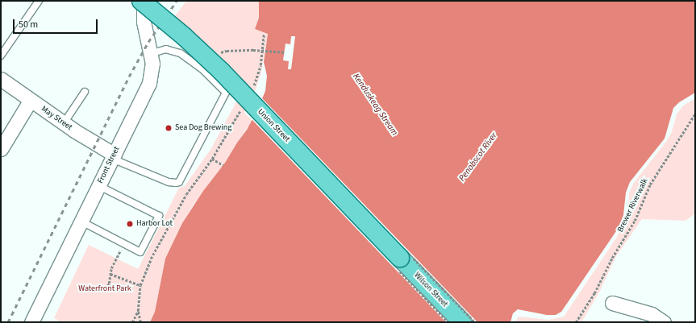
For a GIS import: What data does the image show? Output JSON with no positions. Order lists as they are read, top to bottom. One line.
{"streets":{"main road":["Union Street","Wilson Street"],"street":["May Street","Front Street"],"path":["Brewer Riverwalk"]},"crossings":[["May Street","Front Street"],["Union Street","Front Street"],["Union Street","Wilson Street"]],"water":["Kenduskeag Stream","Penobscot River"],"parks":["Waterfront Park"],"places":["Sea Dog Brewing","Harbor Lot"],"scale_bar":"50 m"}
